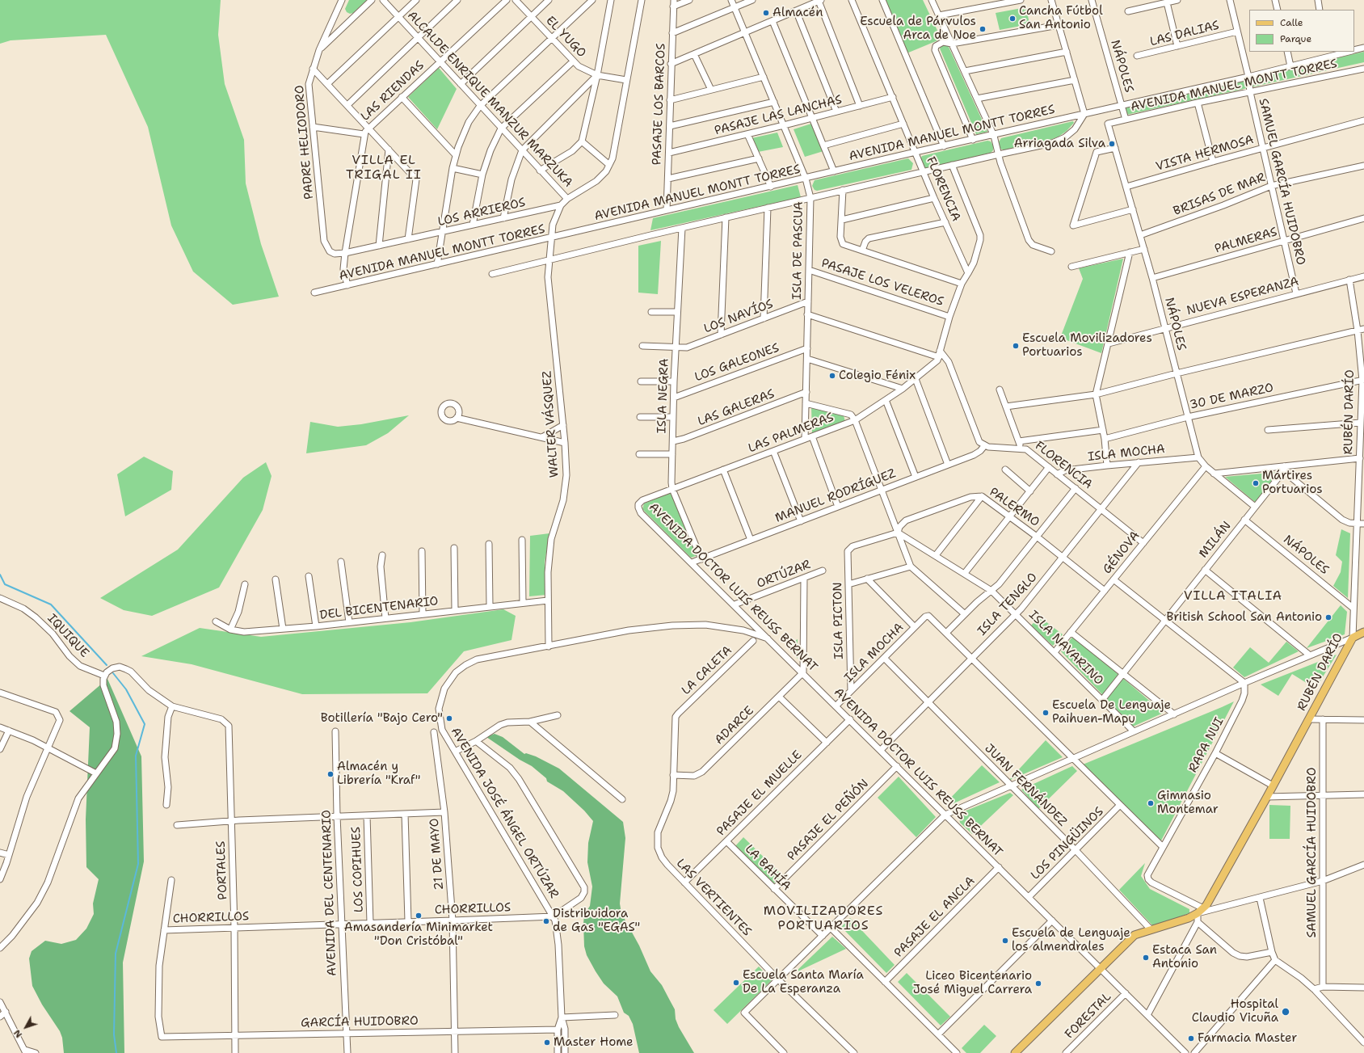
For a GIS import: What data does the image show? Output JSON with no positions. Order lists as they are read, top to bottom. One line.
{"streets":{"main road":["RUBÉN DARÍO"],"street":["LAS DALIAS","EL YUGO","NÁPOLES","AVENIDA MANUEL MONTT TORRES","LAS RIENDAS","ALCALDE ENRIQUE MANZUR MARZUKA","PASAJE LOS BARCOS","PASAJE LAS LANCHAS","PADRE HELIODORO","VISTA HERMOSA","SAMUEL GARCÍA HUIDOBRO","FLORENCIA","BRISAS DE MAR","LOS ARRIEROS","PALMERAS","ISLA DE PASCUA","PASAJE LOS VELEROS","NUEVA ESPERANZA","LOS NAVÍOS","LOS GALEONES","ISLA NEGRA","30 DE MARZO","LAS GALERAS","WALTER VÁSQUEZ","LAS PALMERAS","ISLA MOCHA","MANUEL RODRÍGUEZ","PALERMO","MILÁN","GÉNOVA","ORTÚZAR","AVENIDA DOCTOR LUIS REUSS BERNAT","ISLA TENGLO","DEL BICENTENARIO","ISLA PICTON","IQUIQUE","ISLA NAVARINO","LA CALETA","ADARCE","RAPA NUI","JUAN FERNÁNDEZ","PASAJE EL MUELLE","AVENIDA JOSÉ ÁNGEL ORTÚZAR","PASAJE EL PEÑÓN","LOS PINGÜINOS","21 DE MAYO","LA BAHÍA","LOS COPIHUES","PORTALES","AVENIDA DEL CENTENARIO","LAS VERTIENTES","CHORRILLOS","PASAJE EL ANCLA","FORESTAL","GARCÍA HUIDOBRO"]},"crossings":[["LAS DALIAS","SAMUEL GARCÍA HUIDOBRO"],["NÁPOLES","AVENIDA MANUEL MONTT TORRES"],["NÁPOLES","VISTA HERMOSA"],["NÁPOLES","BRISAS DE MAR"],["NÁPOLES","PALMERAS"],["NÁPOLES","NUEVA ESPERANZA"],["NÁPOLES","30 DE MARZO"],["NÁPOLES","RUBÉN DARÍO"],["NÁPOLES","ISLA MOCHA"],["NÁPOLES","MILÁN"],["NÁPOLES","GÉNOVA"],["AVENIDA MANUEL MONTT TORRES","LAS RIENDAS"],["AVENIDA MANUEL MONTT TORRES","PASAJE LOS BARCOS"],["AVENIDA MANUEL MONTT TORRES","SAMUEL GARCÍA HUIDOBRO"],["AVENIDA MANUEL MONTT TORRES","FLORENCIA"],["AVENIDA MANUEL MONTT TORRES","ISLA DE PASCUA"],["AVENIDA MANUEL MONTT TORRES","WALTER VÁSQUEZ"],["LAS RIENDAS","ALCALDE ENRIQUE MANZUR MARZUKA"],["LAS RIENDAS","PADRE HELIODORO"],["LAS RIENDAS","LOS ARRIEROS"],["PASAJE LOS BARCOS","PASAJE LAS LANCHAS"],["PASAJE LAS LANCHAS","FLORENCIA"],["PASAJE LAS LANCHAS","ISLA DE PASCUA"],["PADRE HELIODORO","LOS ARRIEROS"],["VISTA HERMOSA","SAMUEL GARCÍA HUIDOBRO"],["SAMUEL GARCÍA HUIDOBRO","BRISAS DE MAR"],["SAMUEL GARCÍA HUIDOBRO","PALMERAS"],["SAMUEL GARCÍA HUIDOBRO","NUEVA ESPERANZA"],["FLORENCIA","ISLA MOCHA"],["FLORENCIA","MANUEL RODRÍGUEZ"],["FLORENCIA","GÉNOVA"],["FLORENCIA","ISLA TENGLO"],["LOS ARRIEROS","WALTER VÁSQUEZ"],["ISLA DE PASCUA","PASAJE LOS VELEROS"],["ISLA DE PASCUA","LOS NAVÍOS"],["ISLA DE PASCUA","LOS GALEONES"],["ISLA DE PASCUA","LAS GALERAS"],["ISLA DE PASCUA","LAS PALMERAS"],["NUEVA ESPERANZA","RUBÉN DARÍO"],["LOS NAVÍOS","ISLA NEGRA"],["LOS GALEONES","ISLA NEGRA"],["ISLA NEGRA","LAS GALERAS"],["ISLA NEGRA","LAS PALMERAS"],["ISLA NEGRA","MANUEL RODRÍGUEZ"],["30 DE MARZO","RUBÉN DARÍO"],["RUBÉN DARÍO","RAPA NUI"],["WALTER VÁSQUEZ","DEL BICENTENARIO"],["WALTER VÁSQUEZ","AVENIDA JOSÉ ÁNGEL ORTÚZAR"],["LAS PALMERAS","AVENIDA DOCTOR LUIS REUSS BERNAT"],["ISLA MOCHA","AVENIDA DOCTOR LUIS REUSS BERNAT"],["ISLA MOCHA","ISLA TENGLO"],["ISLA MOCHA","ISLA PICTON"],["ISLA MOCHA","JUAN FERNÁNDEZ"],["MANUEL RODRÍGUEZ","AVENIDA DOCTOR LUIS REUSS BERNAT"],["PALERMO","GÉNOVA"],["PALERMO","ISLA TENGLO"],["PALERMO","ISLA PICTON"],["PALERMO","ISLA NAVARINO"],["MILÁN","ISLA NAVARINO"],["GÉNOVA","ISLA NAVARINO"],["ORTÚZAR","AVENIDA DOCTOR LUIS REUSS BERNAT"],["AVENIDA DOCTOR LUIS REUSS BERNAT","ISLA TENGLO"],["AVENIDA DOCTOR LUIS REUSS BERNAT","ADARCE"],["AVENIDA DOCTOR LUIS REUSS BERNAT","PASAJE EL MUELLE"],["AVENIDA DOCTOR LUIS REUSS BERNAT","AVENIDA JOSÉ ÁNGEL ORTÚZAR"],["AVENIDA DOCTOR LUIS REUSS BERNAT","PASAJE EL PEÑÓN"],["AVENIDA DOCTOR LUIS REUSS BERNAT","LOS PINGÜINOS"],["AVENIDA DOCTOR LUIS REUSS BERNAT","PASAJE EL ANCLA"],["AVENIDA DOCTOR LUIS REUSS BERNAT","FORESTAL"],["ISLA TENGLO","ISLA NAVARINO"],["ISLA TENGLO","JUAN FERNÁNDEZ"],["ISLA PICTON","ISLA NAVARINO"],["LA CALETA","LAS VERTIENTES"],["ADARCE","LAS VERTIENTES"],["JUAN FERNÁNDEZ","LOS PINGÜINOS"],["PASAJE EL MUELLE","LA BAHÍA"],["PASAJE EL MUELLE","LAS VERTIENTES"],["AVENIDA JOSÉ ÁNGEL ORTÚZAR","CHORRILLOS"],["AVENIDA JOSÉ ÁNGEL ORTÚZAR","GARCÍA HUIDOBRO"],["PASAJE EL PEÑÓN","LA BAHÍA"],["21 DE MAYO","CHORRILLOS"],["21 DE MAYO","GARCÍA HUIDOBRO"],["LOS COPIHUES","CHORRILLOS"],["PORTALES","CHORRILLOS"],["PORTALES","GARCÍA HUIDOBRO"],["AVENIDA DEL CENTENARIO","CHORRILLOS"],["AVENIDA DEL CENTENARIO","GARCÍA HUIDOBRO"],["CHORRILLOS","GARCÍA HUIDOBRO"]],"districts":["VILLA EL TRIGAL II","VILLA ITALIA","MOVILIZADORES PORTUARIOS"],"places":["Almacén","Cancha Fútbol San Antonio","Escuela de Párvulos Arca de Noe","Arriagada Silva","Escuela Movilizadores Portuarios","Colegio Fénix","Mártires Portuarios","British School San Antonio","Escuela De Lenguaje Paihuen-Mapu","Botillería \"Bajo Cero\"","Almacén y Librería \"Kraf\"","Gimnasio Montemar","Amasandería Minimarket \"Don Cristóbal\"","Distribuidora de Gas \"EGAS\"","Escuela de Lenguaje los almendrales","Estaca San Antonio","Escuela Santa María De La Esperanza","Liceo Bicentenario José Miguel Carrera","Hospital Claudio Vicuña","Farmacia Master","Master Home"],"legend":["Calle","Parque"],"north":"bottom left"}
